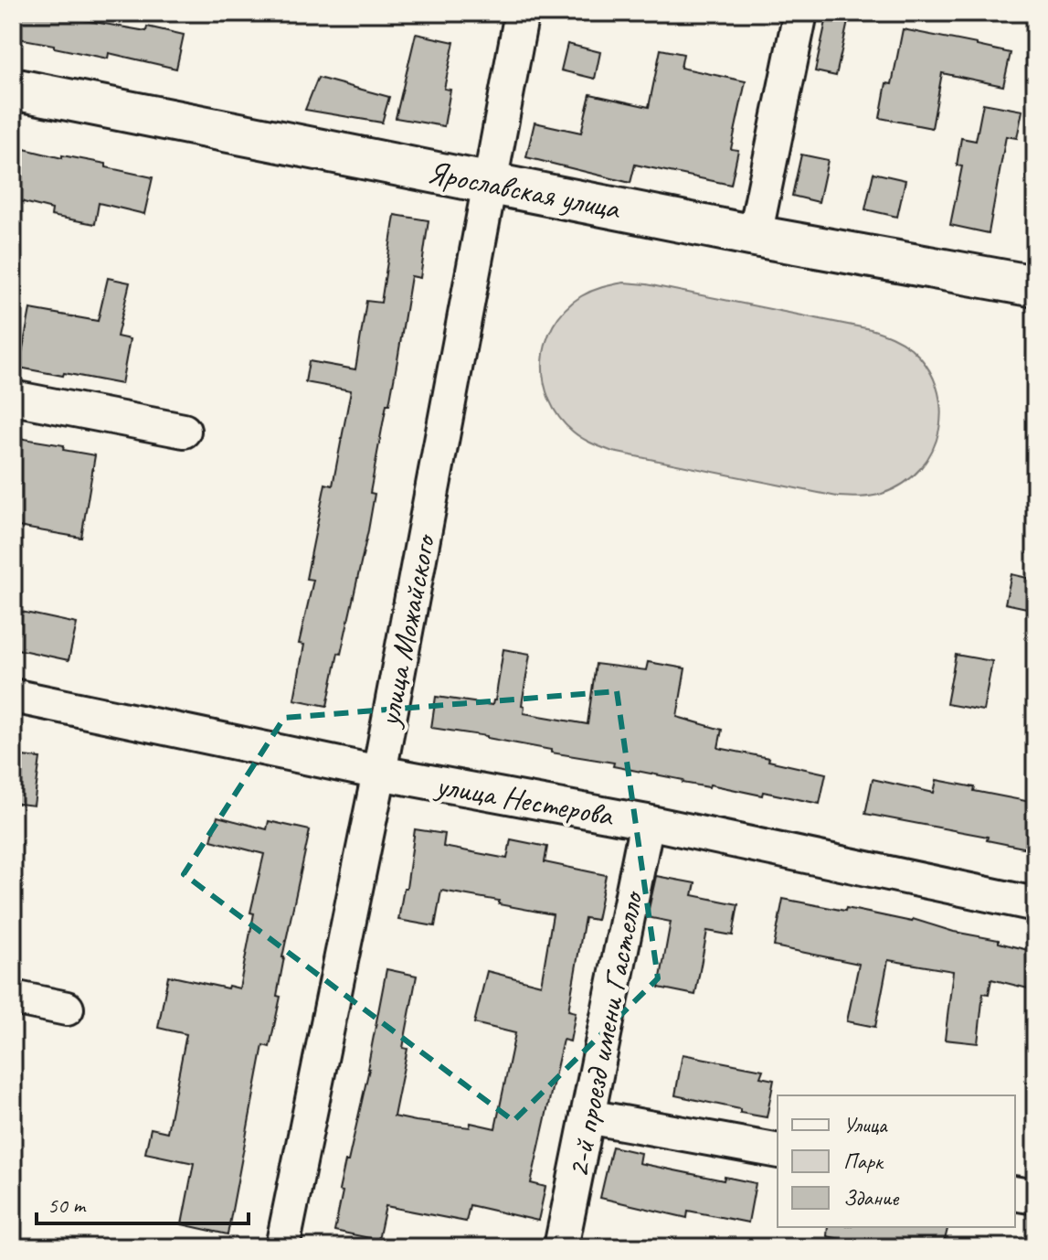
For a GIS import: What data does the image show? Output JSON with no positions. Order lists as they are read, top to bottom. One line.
{"streets":{"street":["Ярославская улица","улица Можайского","улица Нестерова","2-й проезд имени Гастелло"]},"crossings":[["Ярославская улица","улица Можайского"],["улица Можайского","улица Нестерова"],["улица Нестерова","2-й проезд имени Гастелло"]],"legend":["Улица","Парк","Здание"],"scale_bar":"50 m"}
